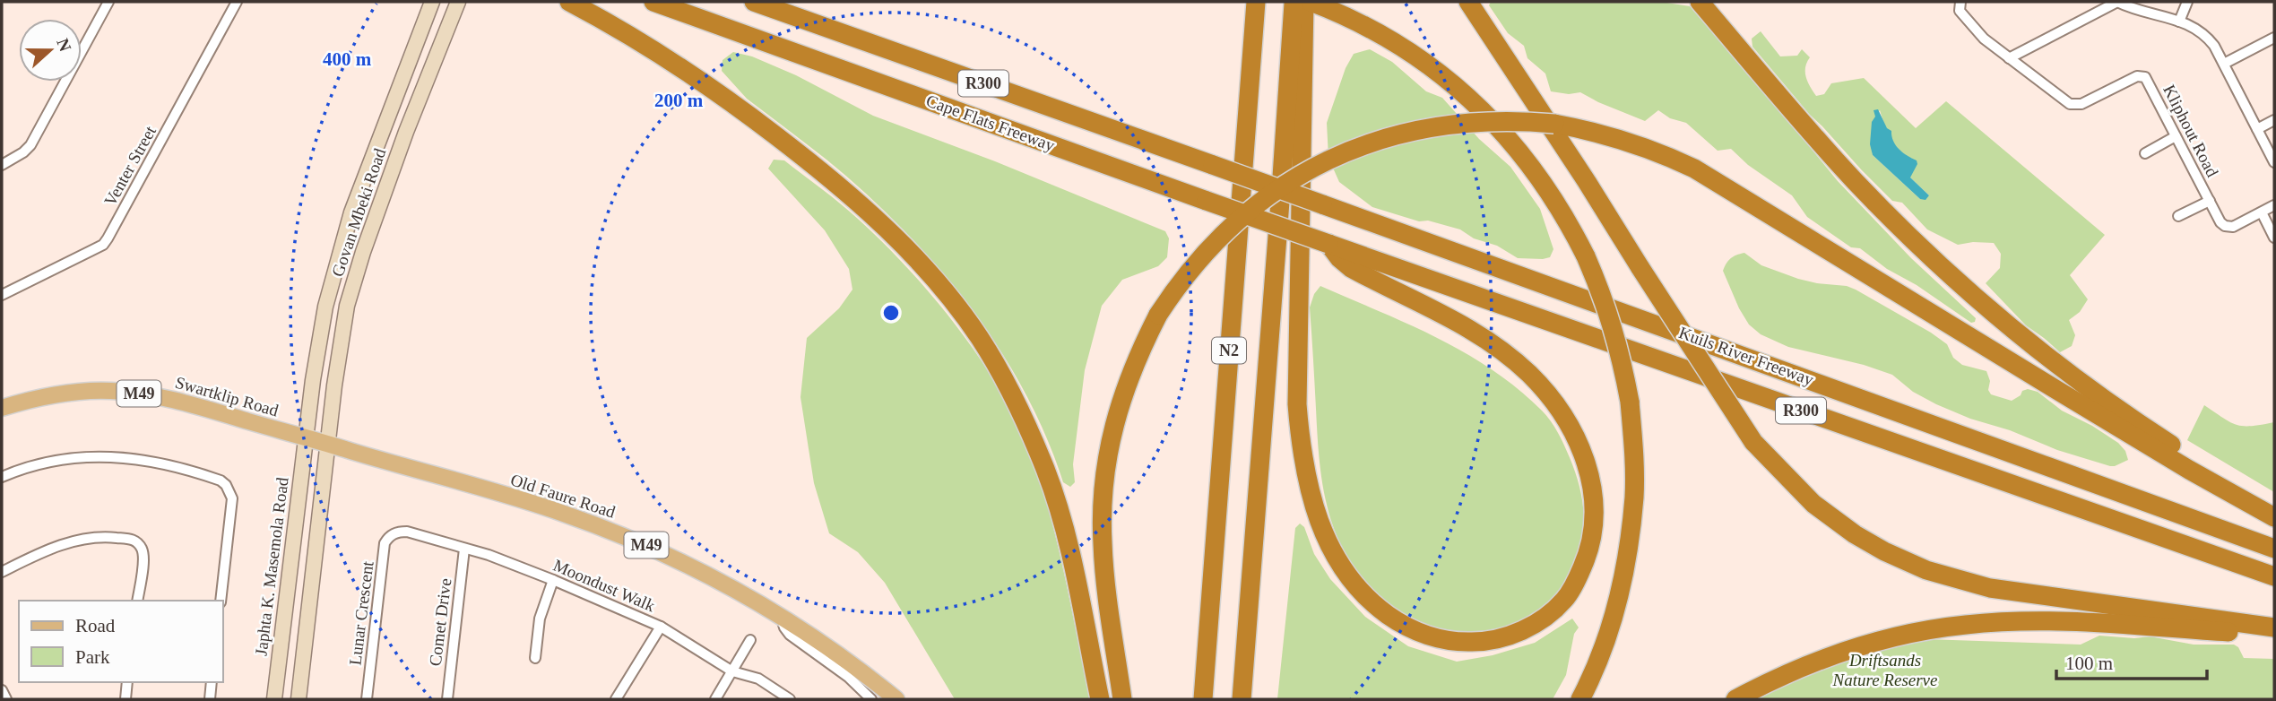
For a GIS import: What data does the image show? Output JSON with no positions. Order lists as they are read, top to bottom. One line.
{"streets":{"highway":["R300","Cape Flats Freeway","N2","Kuils River Freeway"],"main road":["Govan Mbeki Road","M49","Swartklip Road","Old Faure Road","Japhta K. Masemola Road"],"street":["Kliphout Road","Venter Street","Moondust Walk","Lunar Crescent","Comet Drive"]},"crossings":[["Cape Flats Freeway","Kuils River Freeway"],["Govan Mbeki Road","Swartklip Road"],["Govan Mbeki Road","Old Faure Road"],["Govan Mbeki Road","Japhta K. Masemola Road"],["Swartklip Road","Old Faure Road"],["Swartklip Road","Japhta K. Masemola Road"],["Moondust Walk","Lunar Crescent"],["Moondust Walk","Comet Drive"]],"parks":["Driftsands Nature Reserve"],"legend":["Road","Park"],"scale_bar":"100 m","north":"right","rings":["400 m","200 m"]}
